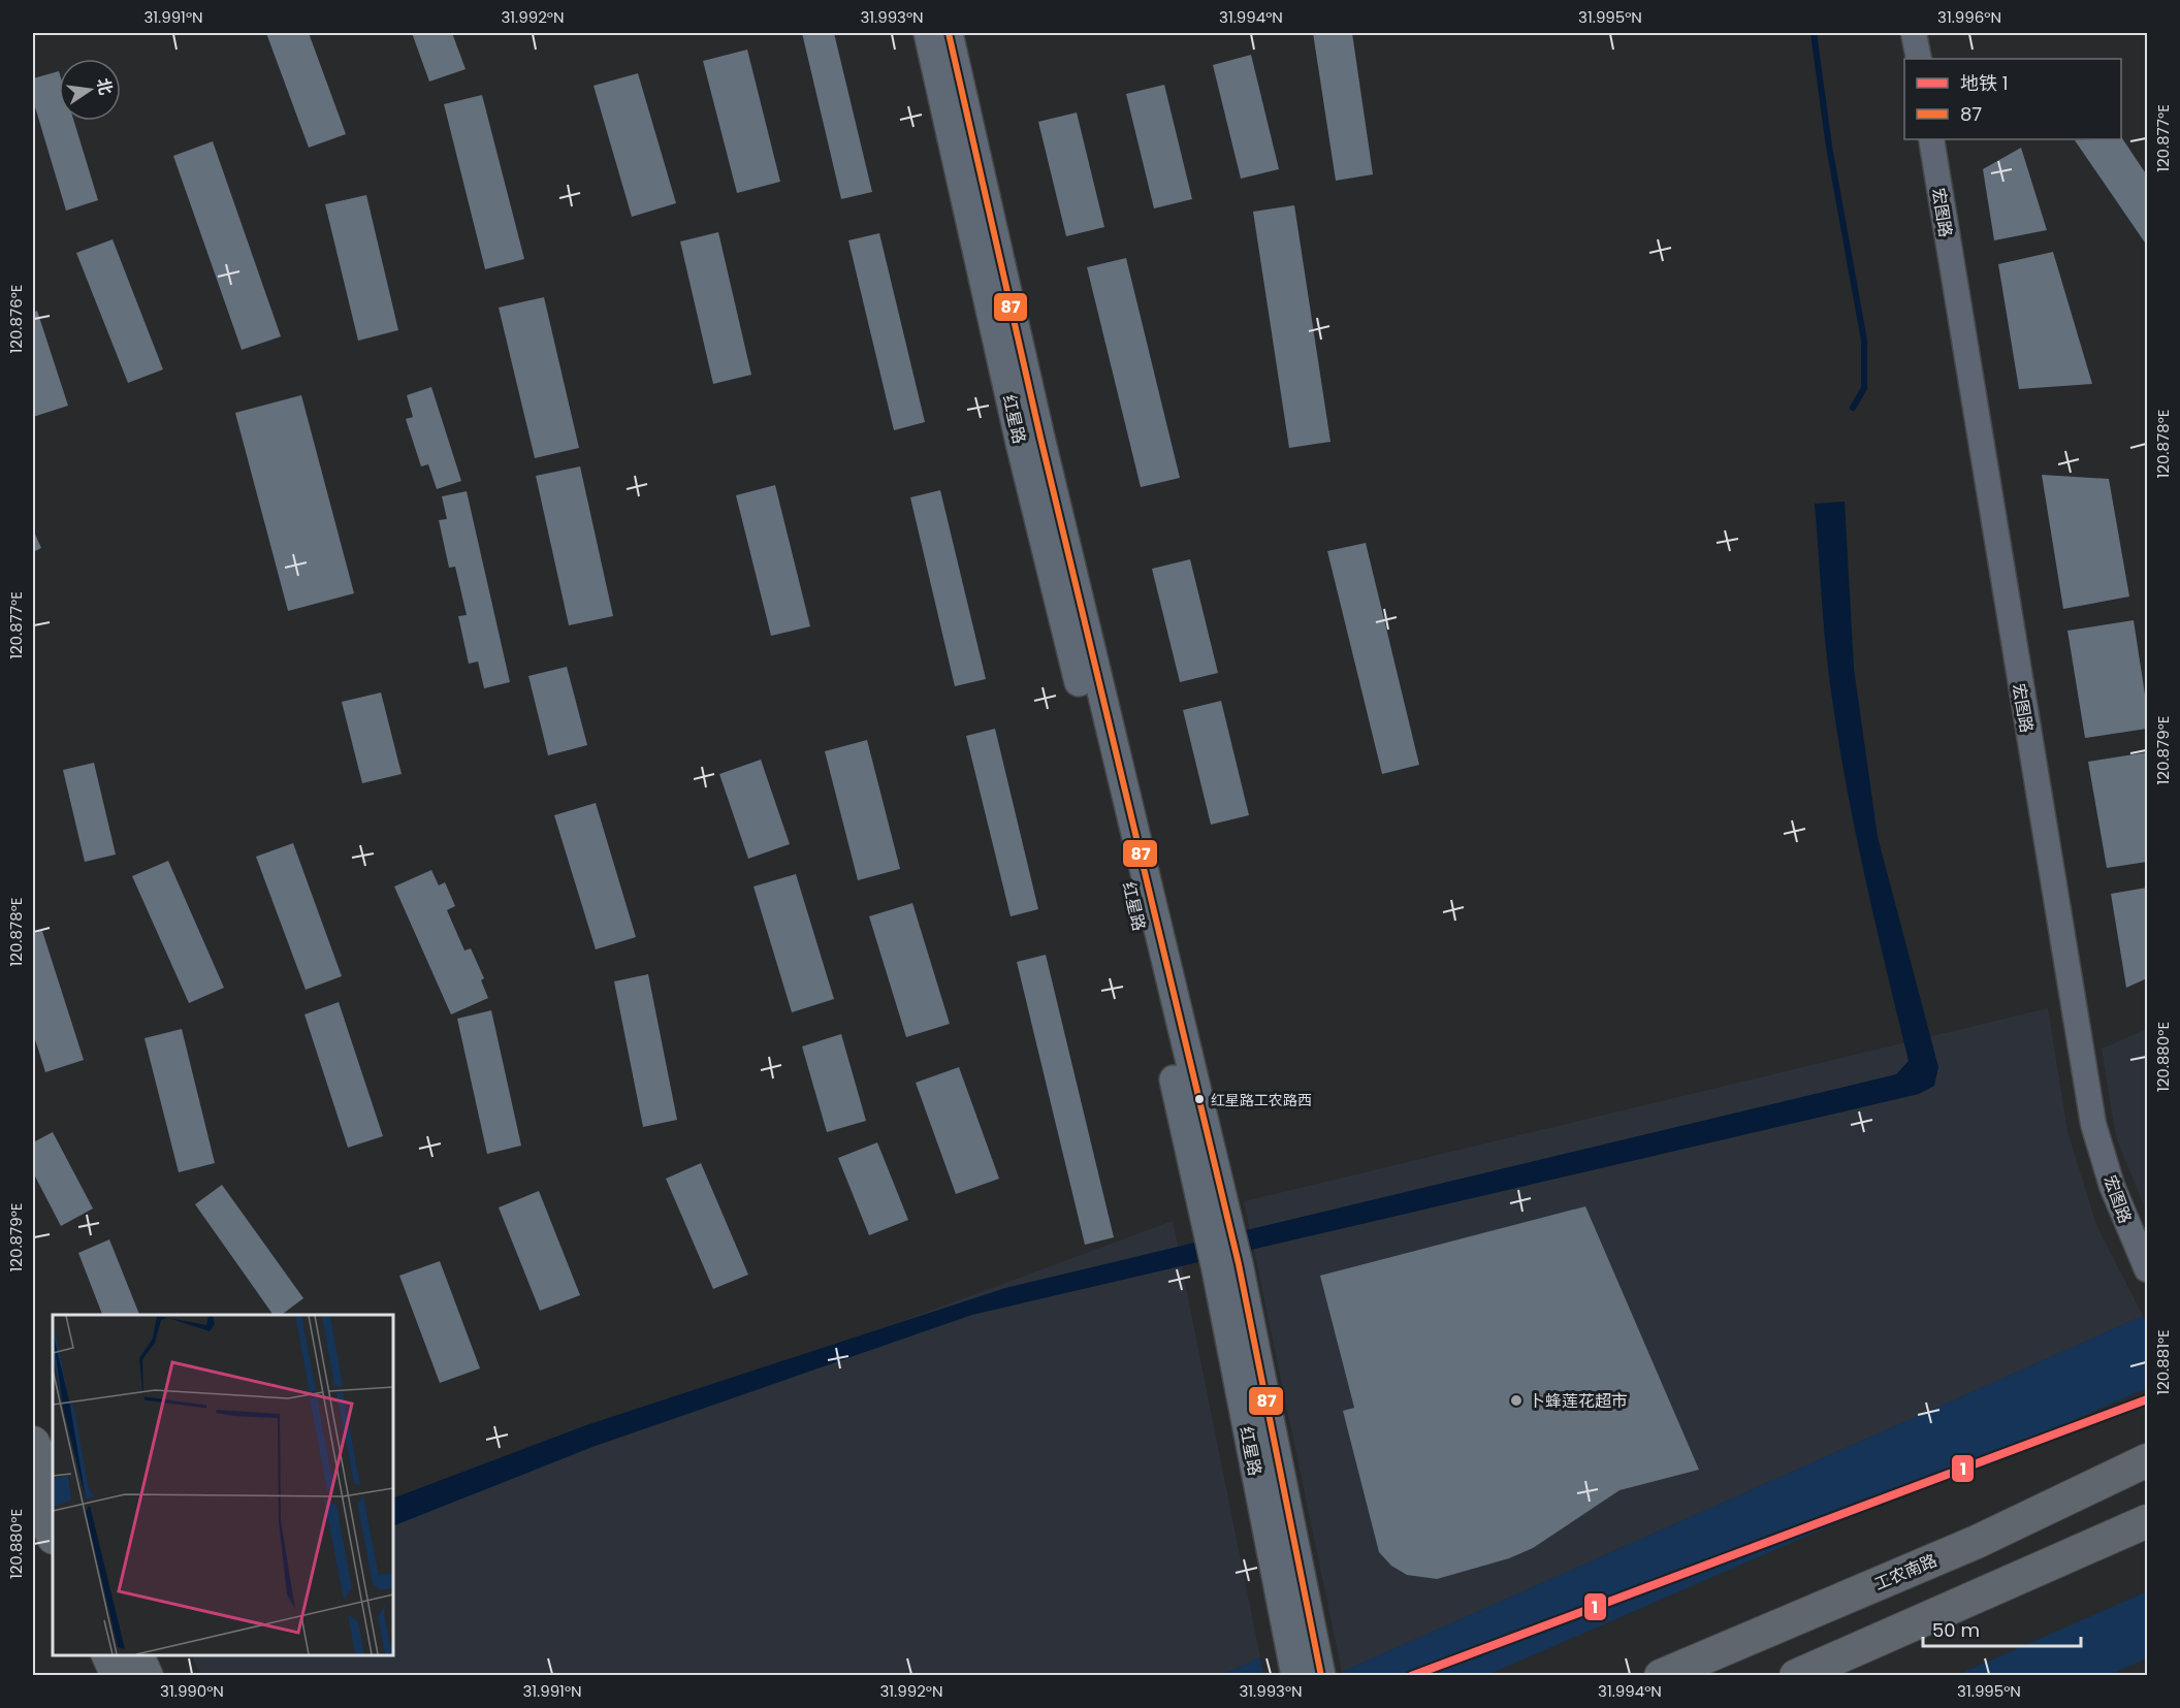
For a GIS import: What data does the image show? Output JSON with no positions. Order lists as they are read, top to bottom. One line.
{"streets":{"main road":["红星路","工农南路"],"street":["宏图路"]},"places":["红星路工农路西","卜蜂莲花超市"],"lines":["transit line 87","metro line 1"],"legend":["地铁 1","87"],"scale_bar":"50 m","north":"right","coordinates":["31.991°N","31.992°N","31.993°N","31.994°N","31.995°N","31.996°N","120.877°E","120.876°E","120.878°E","120.879°E","120.880°E","120.881°E","31.990°N"]}
